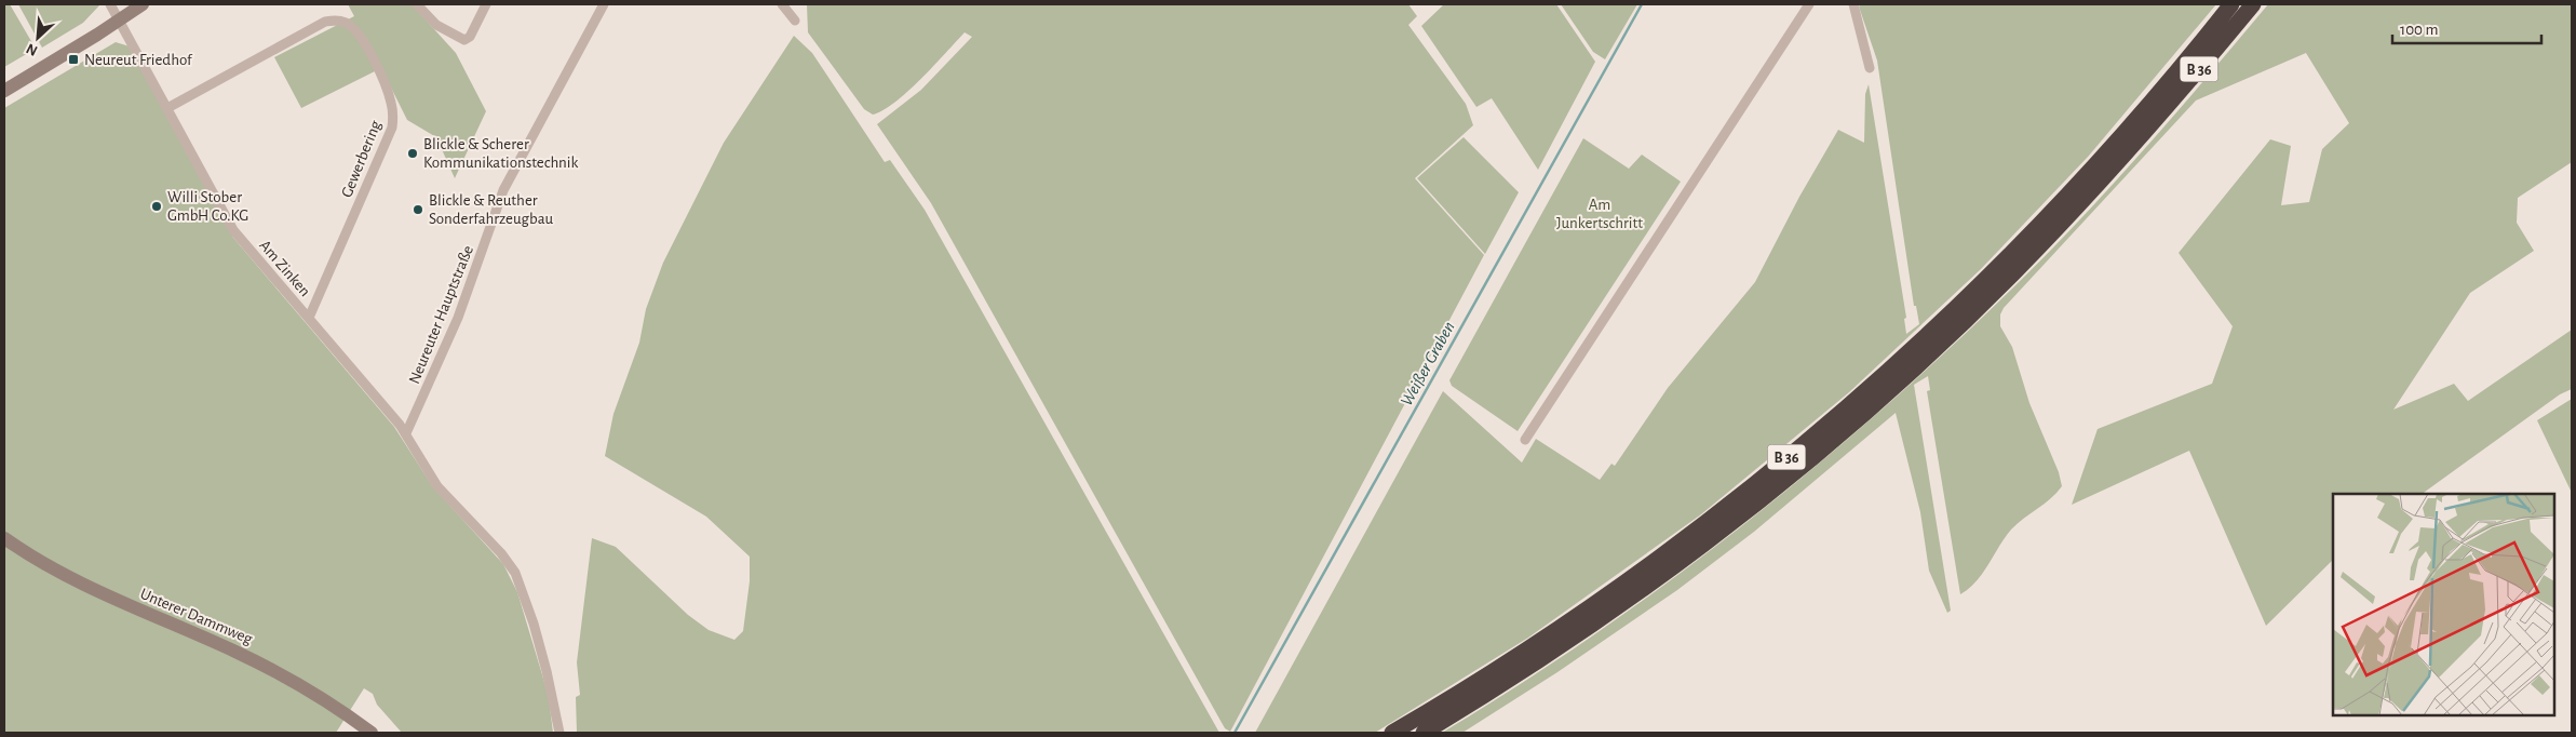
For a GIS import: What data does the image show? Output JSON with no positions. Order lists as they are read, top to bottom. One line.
{"streets":{"highway":["B 36"],"main road":["Unterer Dammweg"],"street":["Gewerbering","Am Zinken","Neureuter Hauptstraße"]},"crossings":[["Gewerbering","Am Zinken"],["Am Zinken","Neureuter Hauptstraße"]],"water":["Weißer Graben"],"parks":["Am Junkertschritt"],"places":{"transit":["Neureut Friedhof"],"other":["Blickle & Scherer Kommunikationstechnik","Willi Stober GmbH Co.KG","Blickle & Reuther Sonderfahrzeugbau"]},"scale_bar":"100 m","north":"bottom left"}
